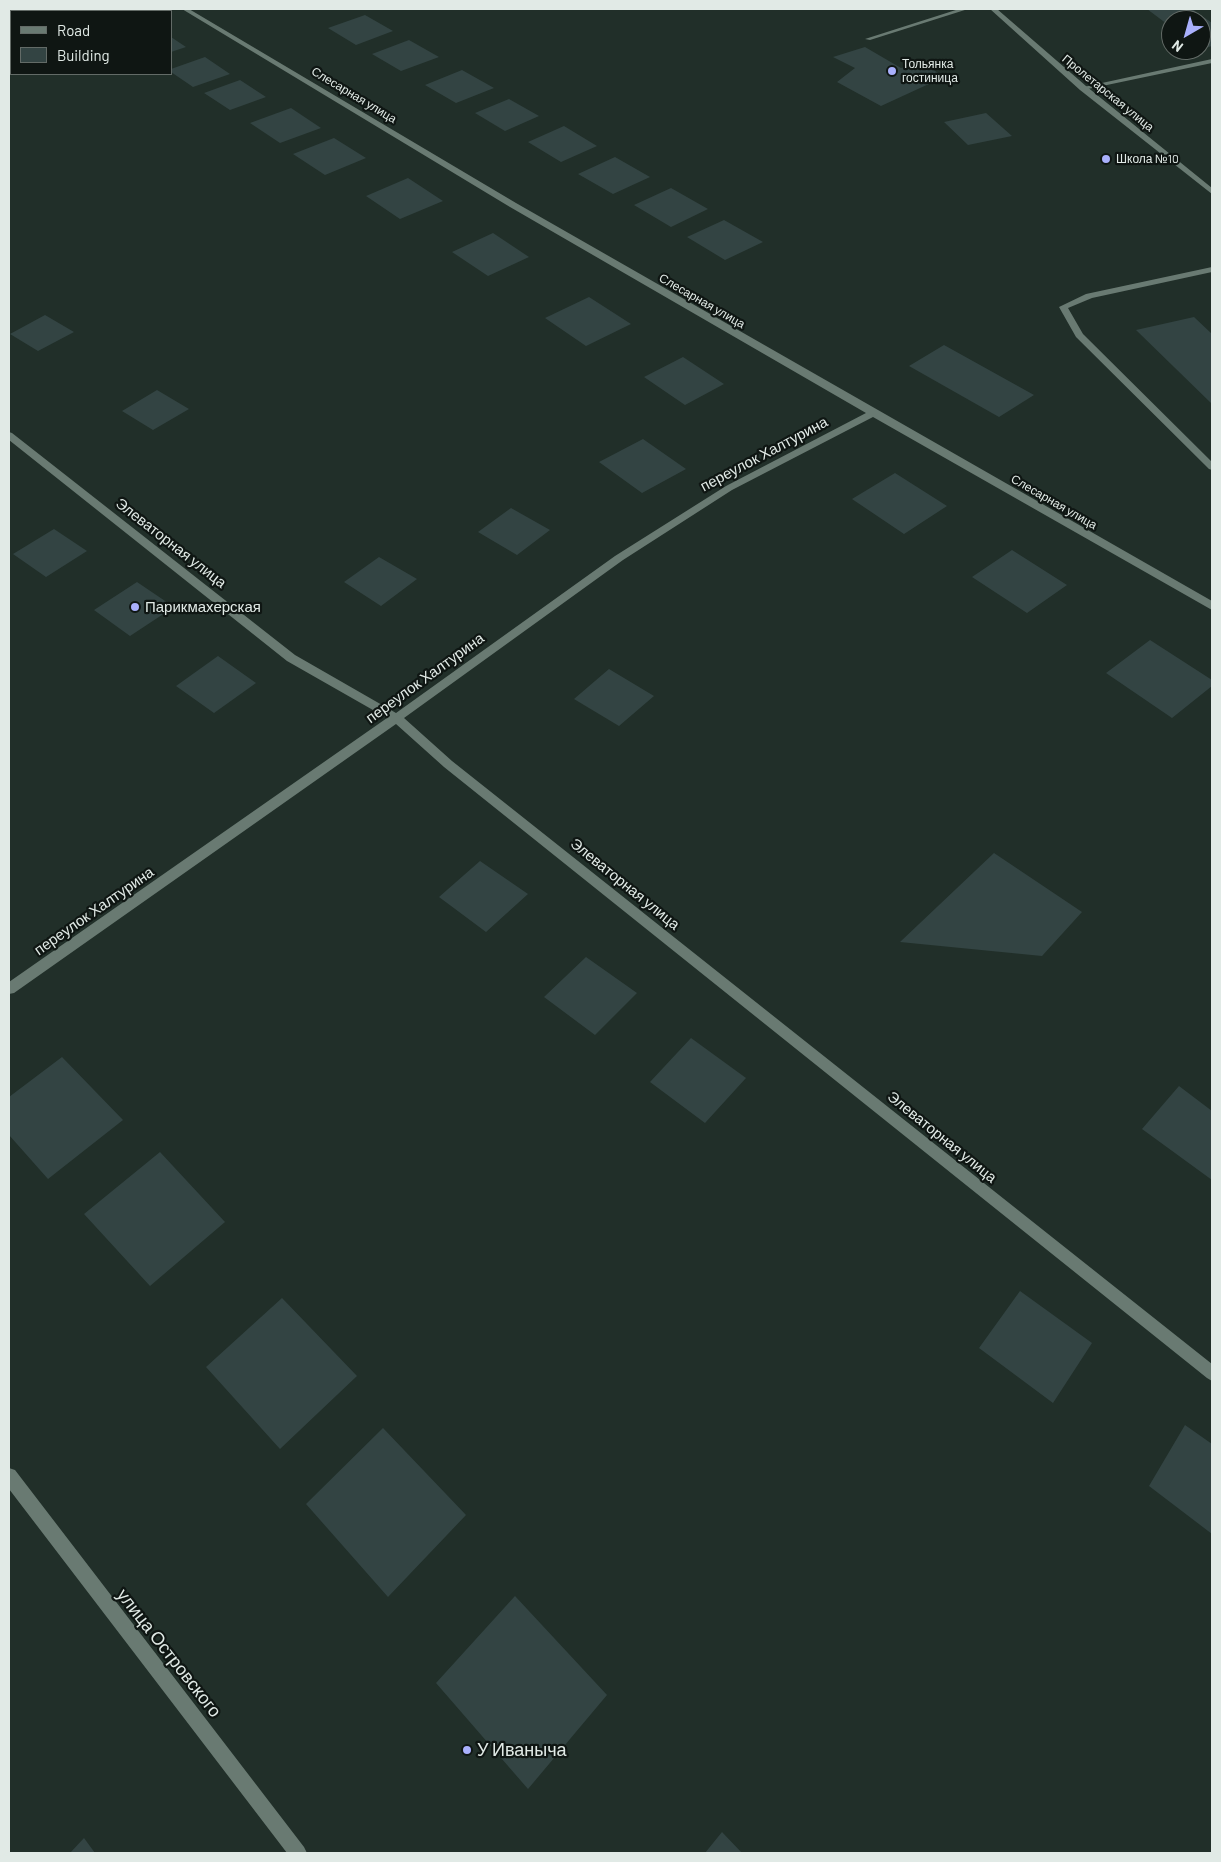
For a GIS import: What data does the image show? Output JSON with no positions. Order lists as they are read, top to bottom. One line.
{"streets":{"street":["Пролетарская улица","Слесарная улица","переулок Халтурина","Элеваторная улица","улица Островского"]},"crossings":[["Слесарная улица","переулок Халтурина"],["переулок Халтурина","Элеваторная улица"]],"places":["Тольянка гостиница","Школа №10","Парикмахерская","У Иваныча"],"legend":["Road","Building"],"north":"bottom left"}
